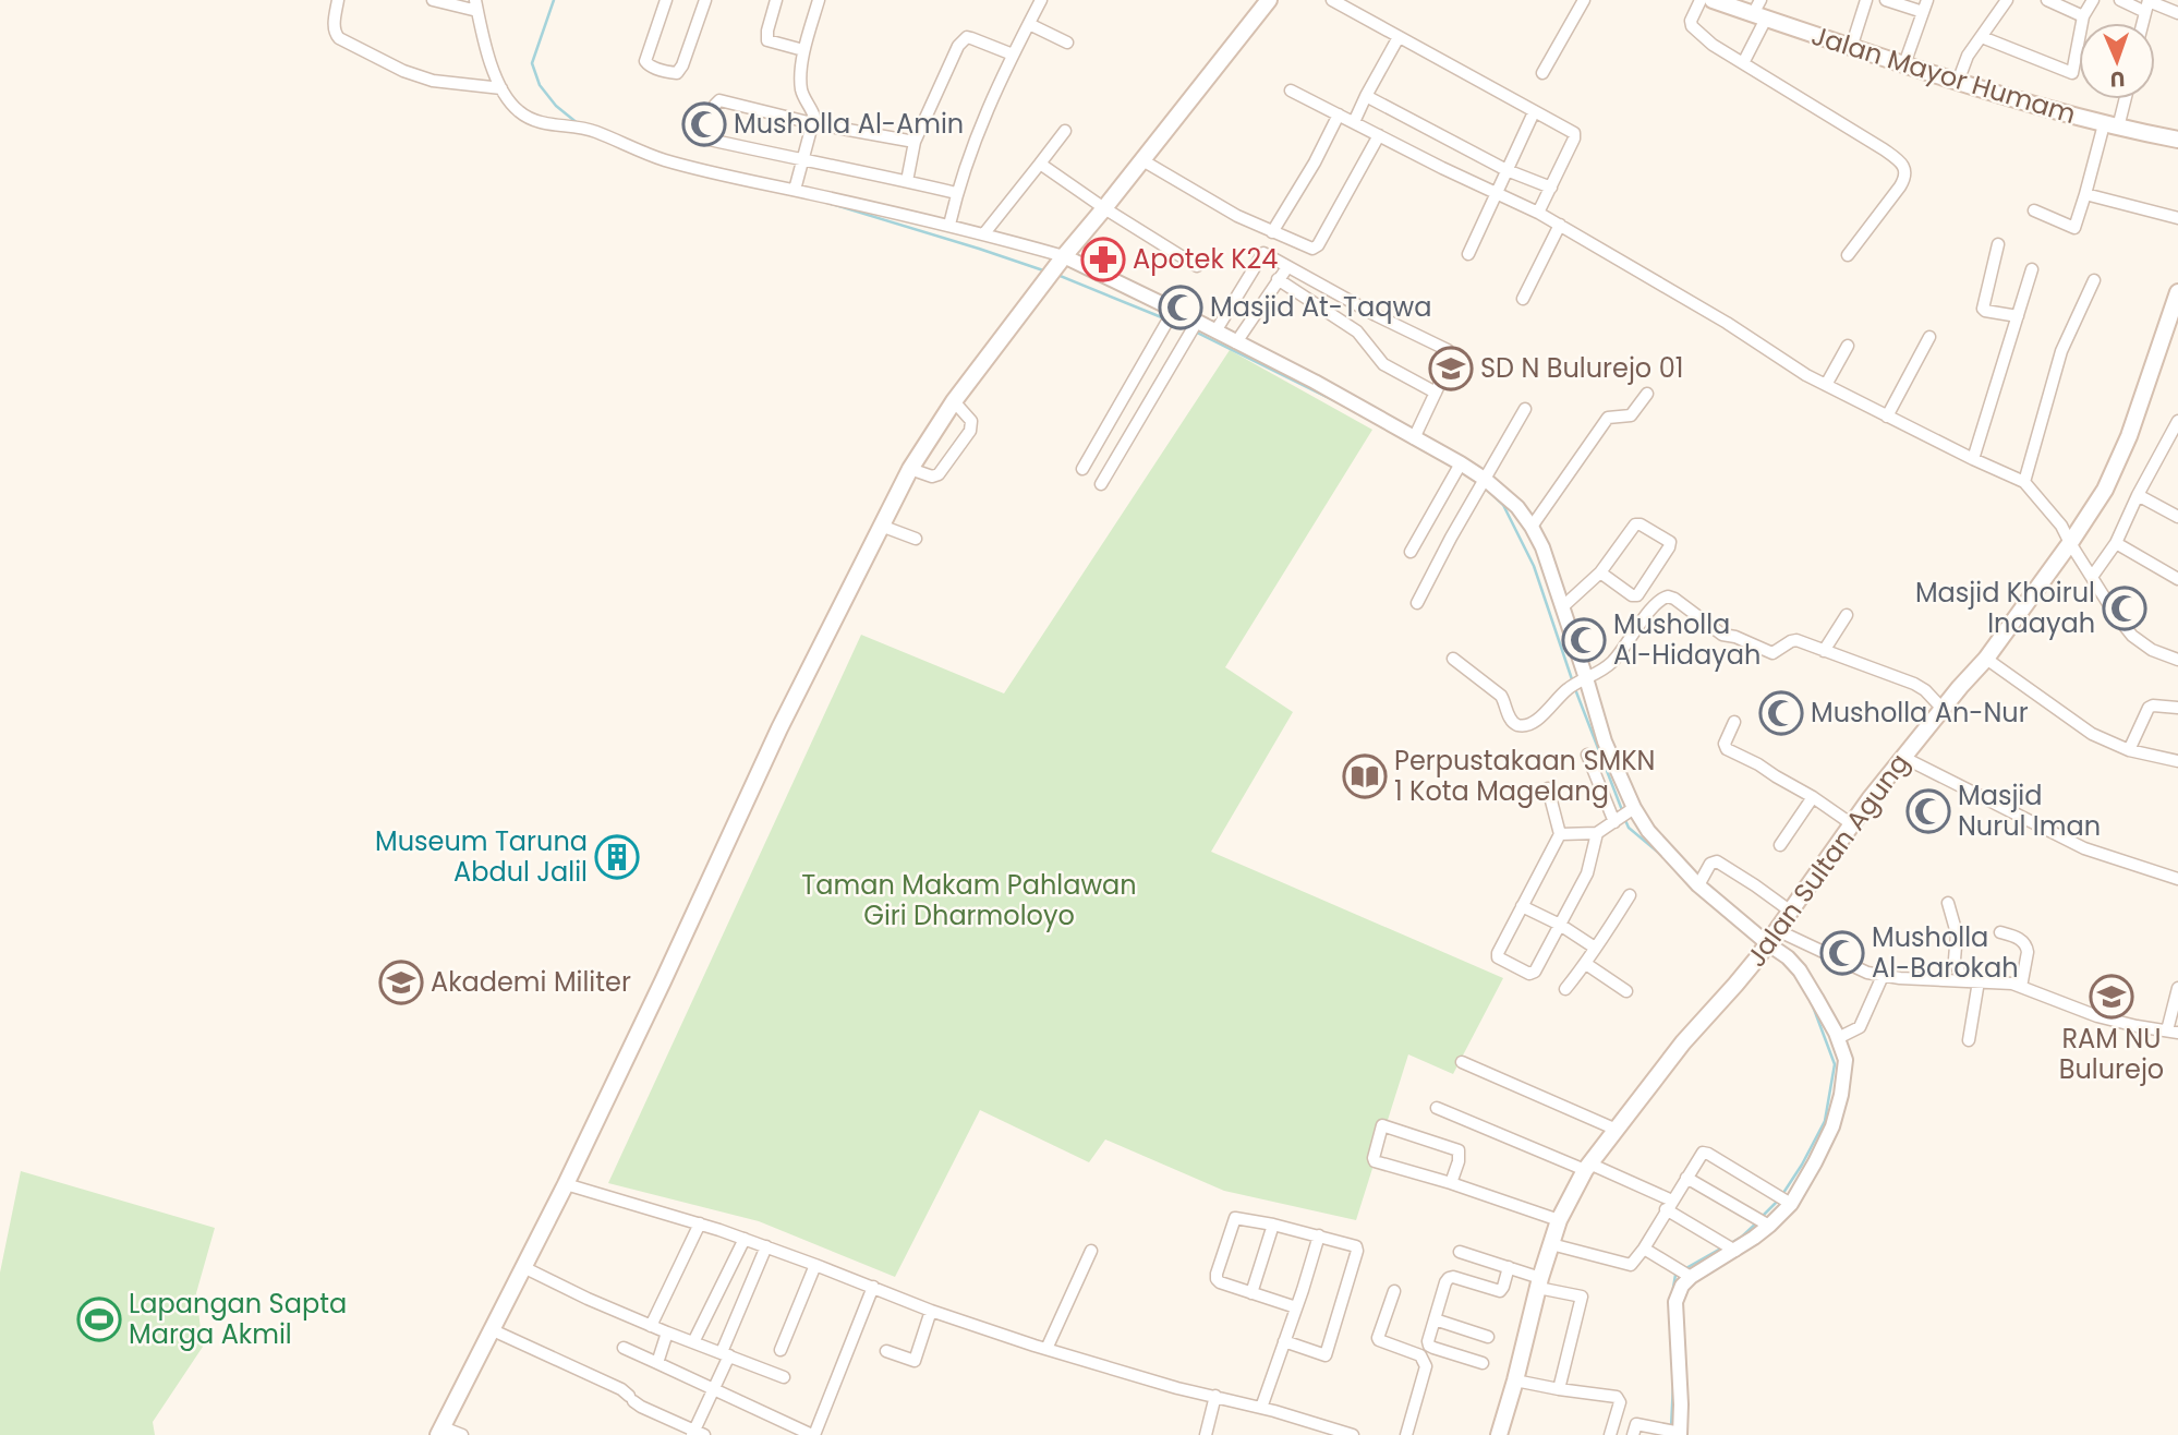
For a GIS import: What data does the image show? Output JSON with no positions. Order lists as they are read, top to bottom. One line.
{"streets":{"main road":["Jalan Mayor Humam","Jalan Sultan Agung"]},"parks":["Taman Makam Pahlawan Giri Dharmoloyo"],"places":{"mosque":["Musholla Al-Amin","Masjid At-Taqwa","Masjid Khoirul Inaayah","Musholla Al-Hidayah","Musholla An-Nur","Masjid Nurul Iman","Musholla Al-Barokah"],"pharmacy":["Apotek K24"],"school or university":["SD N Bulurejo 01","Akademi Militer","RAM NU Bulurejo"],"library":["Perpustakaan SMKN 1 Kota Magelang"],"building":["Museum Taruna Abdul Jalil"],"sports":["Lapangan Sapta Marga Akmil"]},"north":"bottom"}
